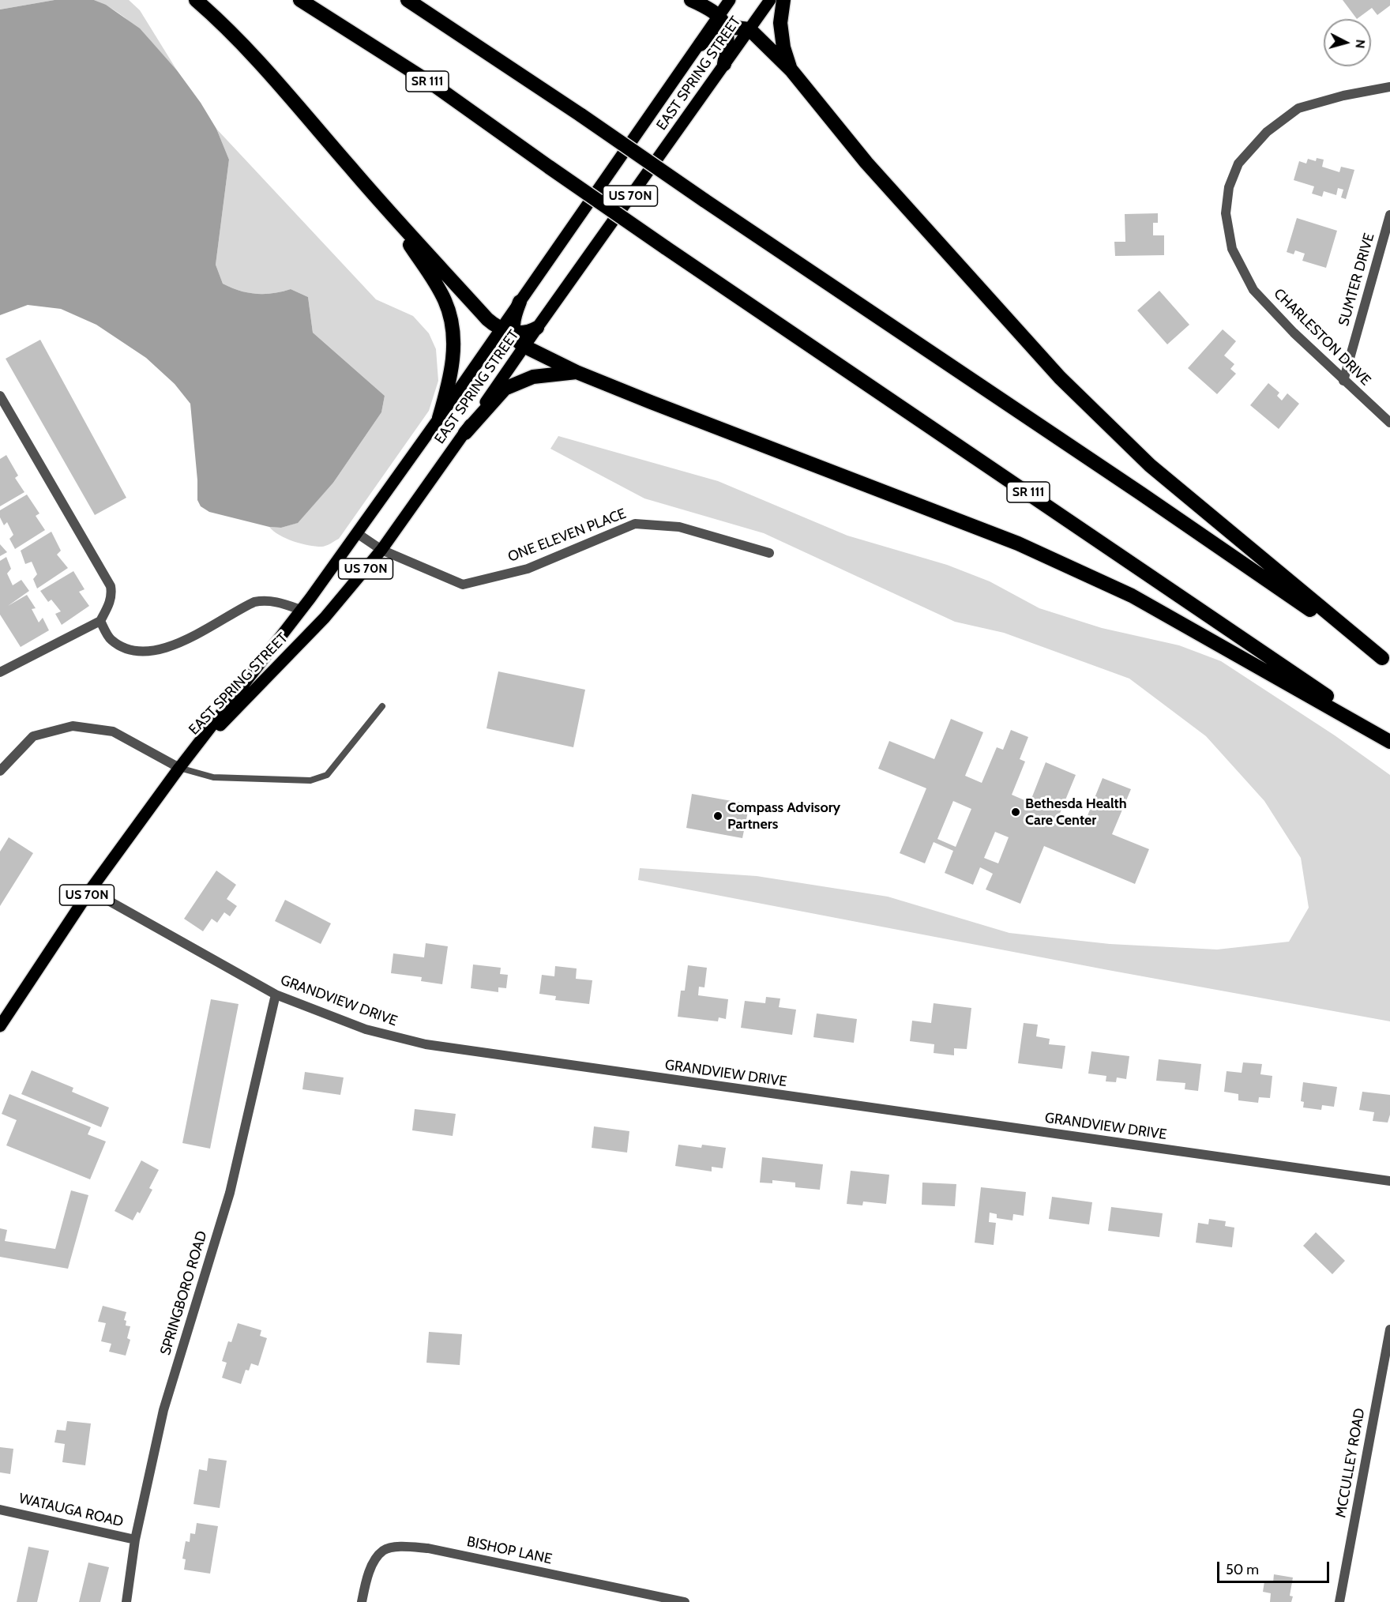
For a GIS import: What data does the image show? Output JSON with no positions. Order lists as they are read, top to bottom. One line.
{"streets":{"highway":["SR 111"],"main road":["EAST SPRING STREET","US 70N"],"street":["SUMTER DRIVE","CHARLESTON DRIVE","ONE ELEVEN PLACE","GRANDVIEW DRIVE","SPRINGBORO ROAD","MCCULLEY ROAD","WATAUGA ROAD","BISHOP LANE"]},"crossings":[["EAST SPRING STREET","ONE ELEVEN PLACE"],["EAST SPRING STREET","GRANDVIEW DRIVE"],["SUMTER DRIVE","CHARLESTON DRIVE"],["GRANDVIEW DRIVE","SPRINGBORO ROAD"],["SPRINGBORO ROAD","WATAUGA ROAD"]],"places":["Bethesda Health Care Center","Compass Advisory Partners"],"scale_bar":"50 m","north":"right"}
